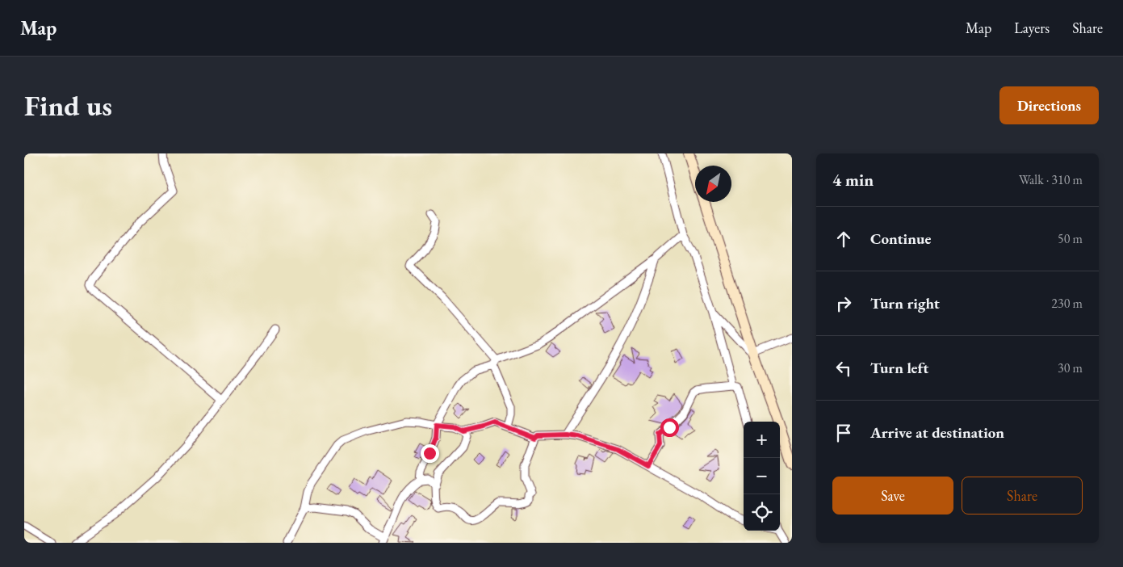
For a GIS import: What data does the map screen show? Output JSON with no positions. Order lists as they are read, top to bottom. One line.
{"north":"bottom left","page":{"header":"Map","nav":["Map","Layers","Share"],"buttons":["Directions",["Save","Share"]],"title":"Find us","heading":["4 min","Walk · 310 m"],"list":[["Continue","50 m"],["Turn right","230 m"],["Turn left","30 m"],"Arrive at destination"],"map_buttons":["+","−"]}}
